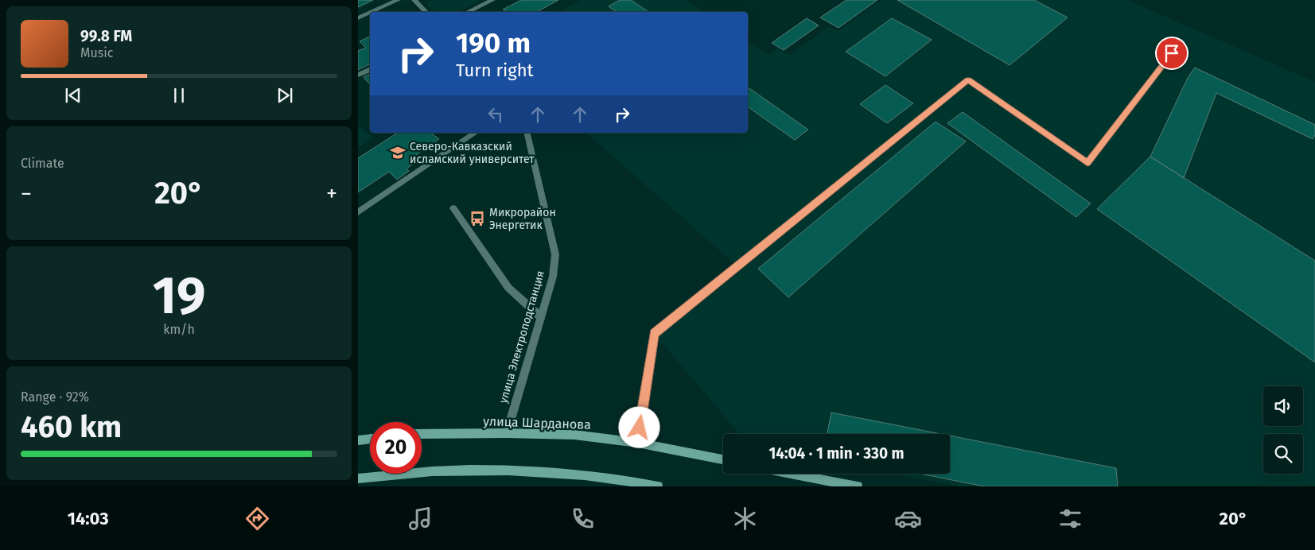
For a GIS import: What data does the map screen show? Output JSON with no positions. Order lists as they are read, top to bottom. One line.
{"streets":{"main road":["улица Шарданова"],"street":["улица Электроподстанция"]},"crossings":[["улица Электроподстанция","улица Шарданова"]],"places":{"school or university":["Северо-Кавказский исламский университет"],"bus stop":["Микрорайон Энергетик"]},"page":{"turn":["190 m","Turn right"],"song":["99.8 FM","Music"],"tile":["Climate",["19","km/h"],["Range · 92%","460 km"]],"heat":["−","20°","+"],"limit":"20","trip":"14:04 · 1 min · 330 m","tabs":["14:03","20°"]}}
